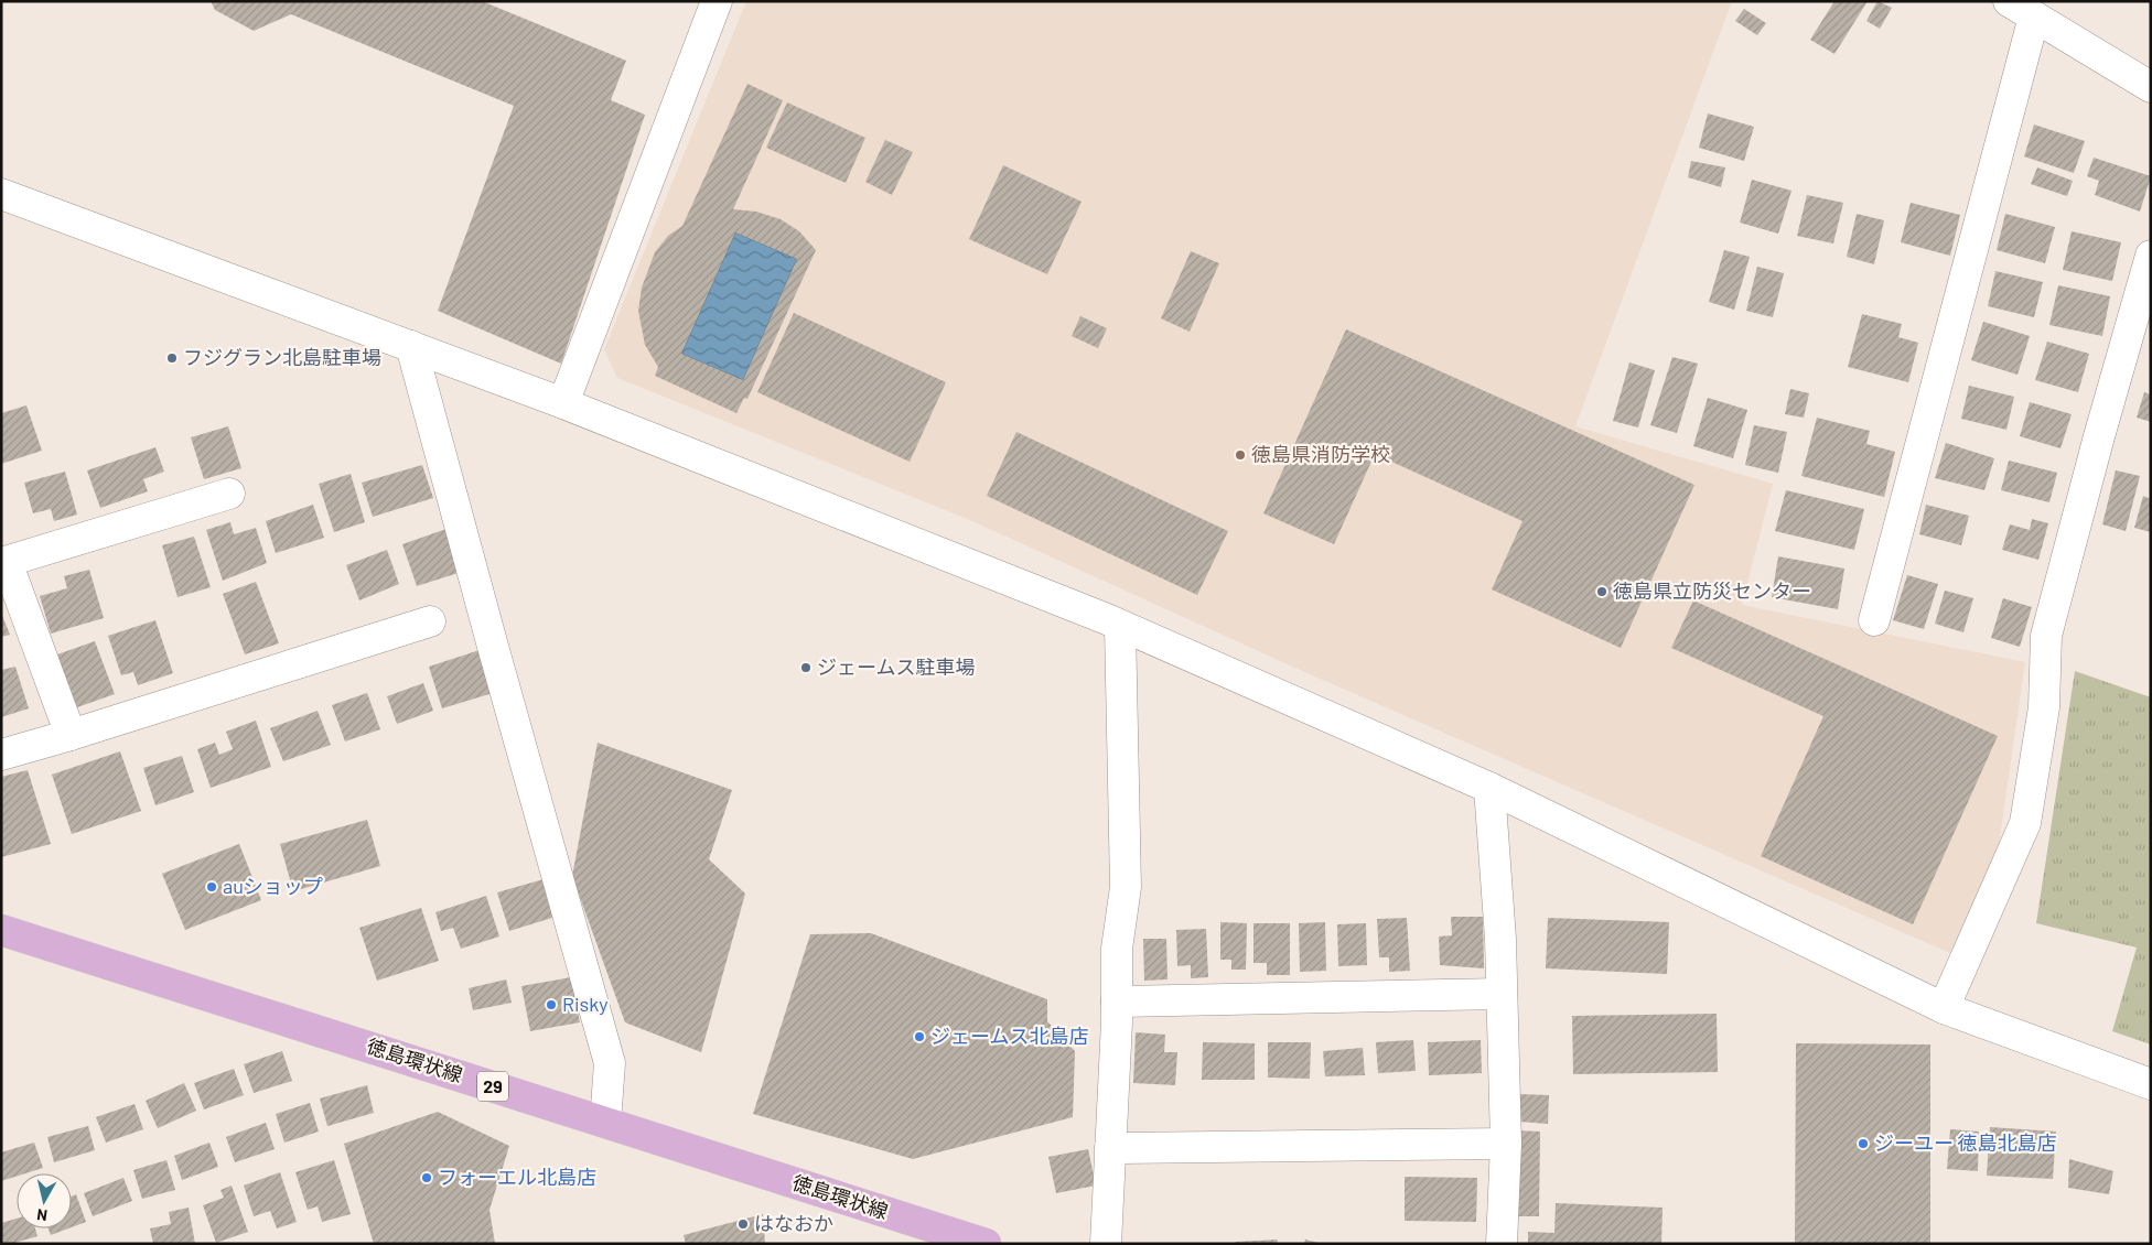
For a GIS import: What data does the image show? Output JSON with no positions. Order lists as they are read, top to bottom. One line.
{"streets":{"main road":["徳島環状線","29"]},"places":["フジグラン北島駐車場","徳島県消防学校","徳島県立防災センター","ジェームス駐車場","auショップ","Risky","ジェームス北島店","ジーユー 徳島北島店","フォーエル北島店","はなおか"],"north":"bottom"}
